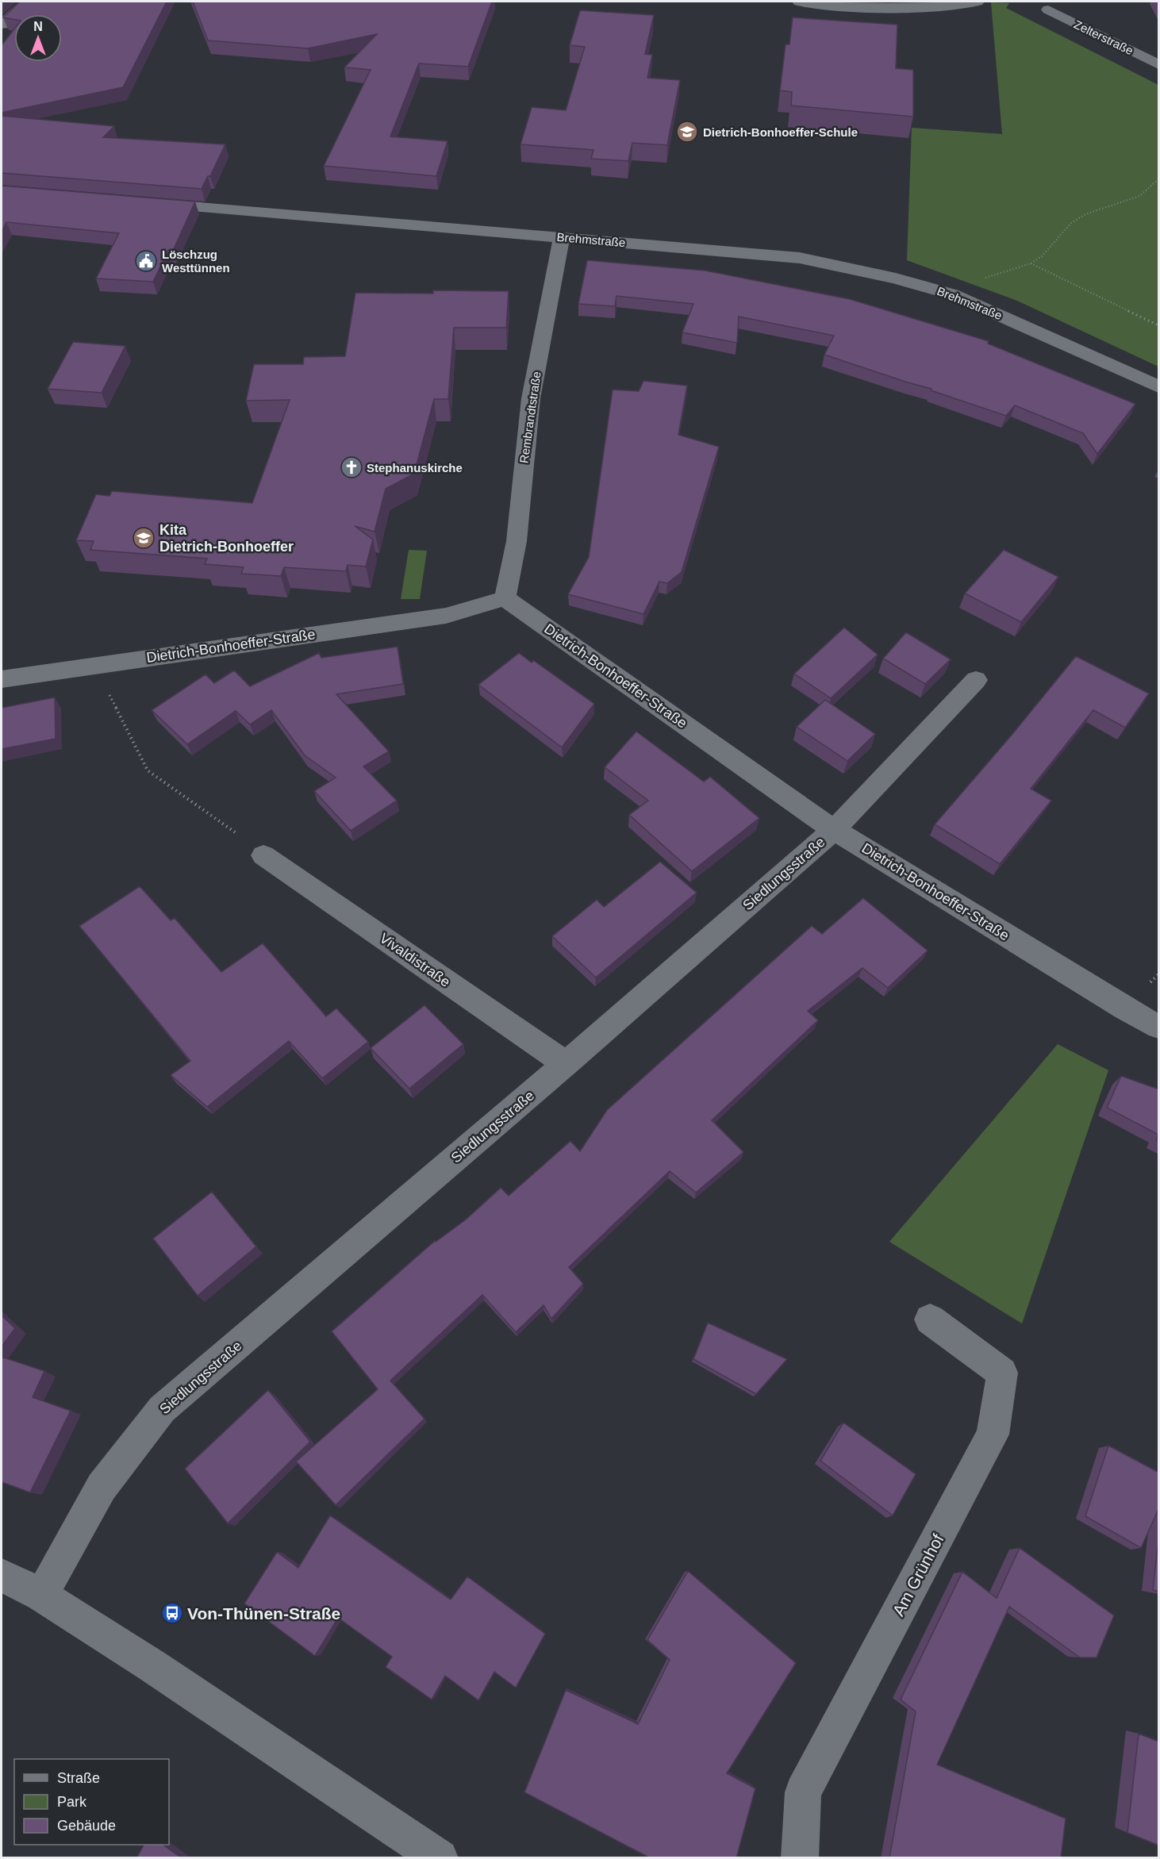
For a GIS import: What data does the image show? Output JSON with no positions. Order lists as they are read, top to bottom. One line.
{"streets":{"street":["Zelterstraße","Brehmstraße","Rembrandtstraße","Dietrich-Bonhoeffer-Straße","Siedlungsstraße","Vivaldistraße","Am Grünhof"]},"crossings":[["Brehmstraße","Rembrandtstraße"],["Rembrandtstraße","Dietrich-Bonhoeffer-Straße"],["Dietrich-Bonhoeffer-Straße","Siedlungsstraße"],["Siedlungsstraße","Vivaldistraße"]],"places":{"school or university":["Dietrich-Bonhoeffer-Schule","Kita Dietrich-Bonhoeffer"],"public building":["Löschzug Westtünnen"],"church":["Stephanuskirche"],"bus stop":["Von-Thünen-Straße"]},"legend":["Straße","Park","Gebäude"],"north":"top"}
